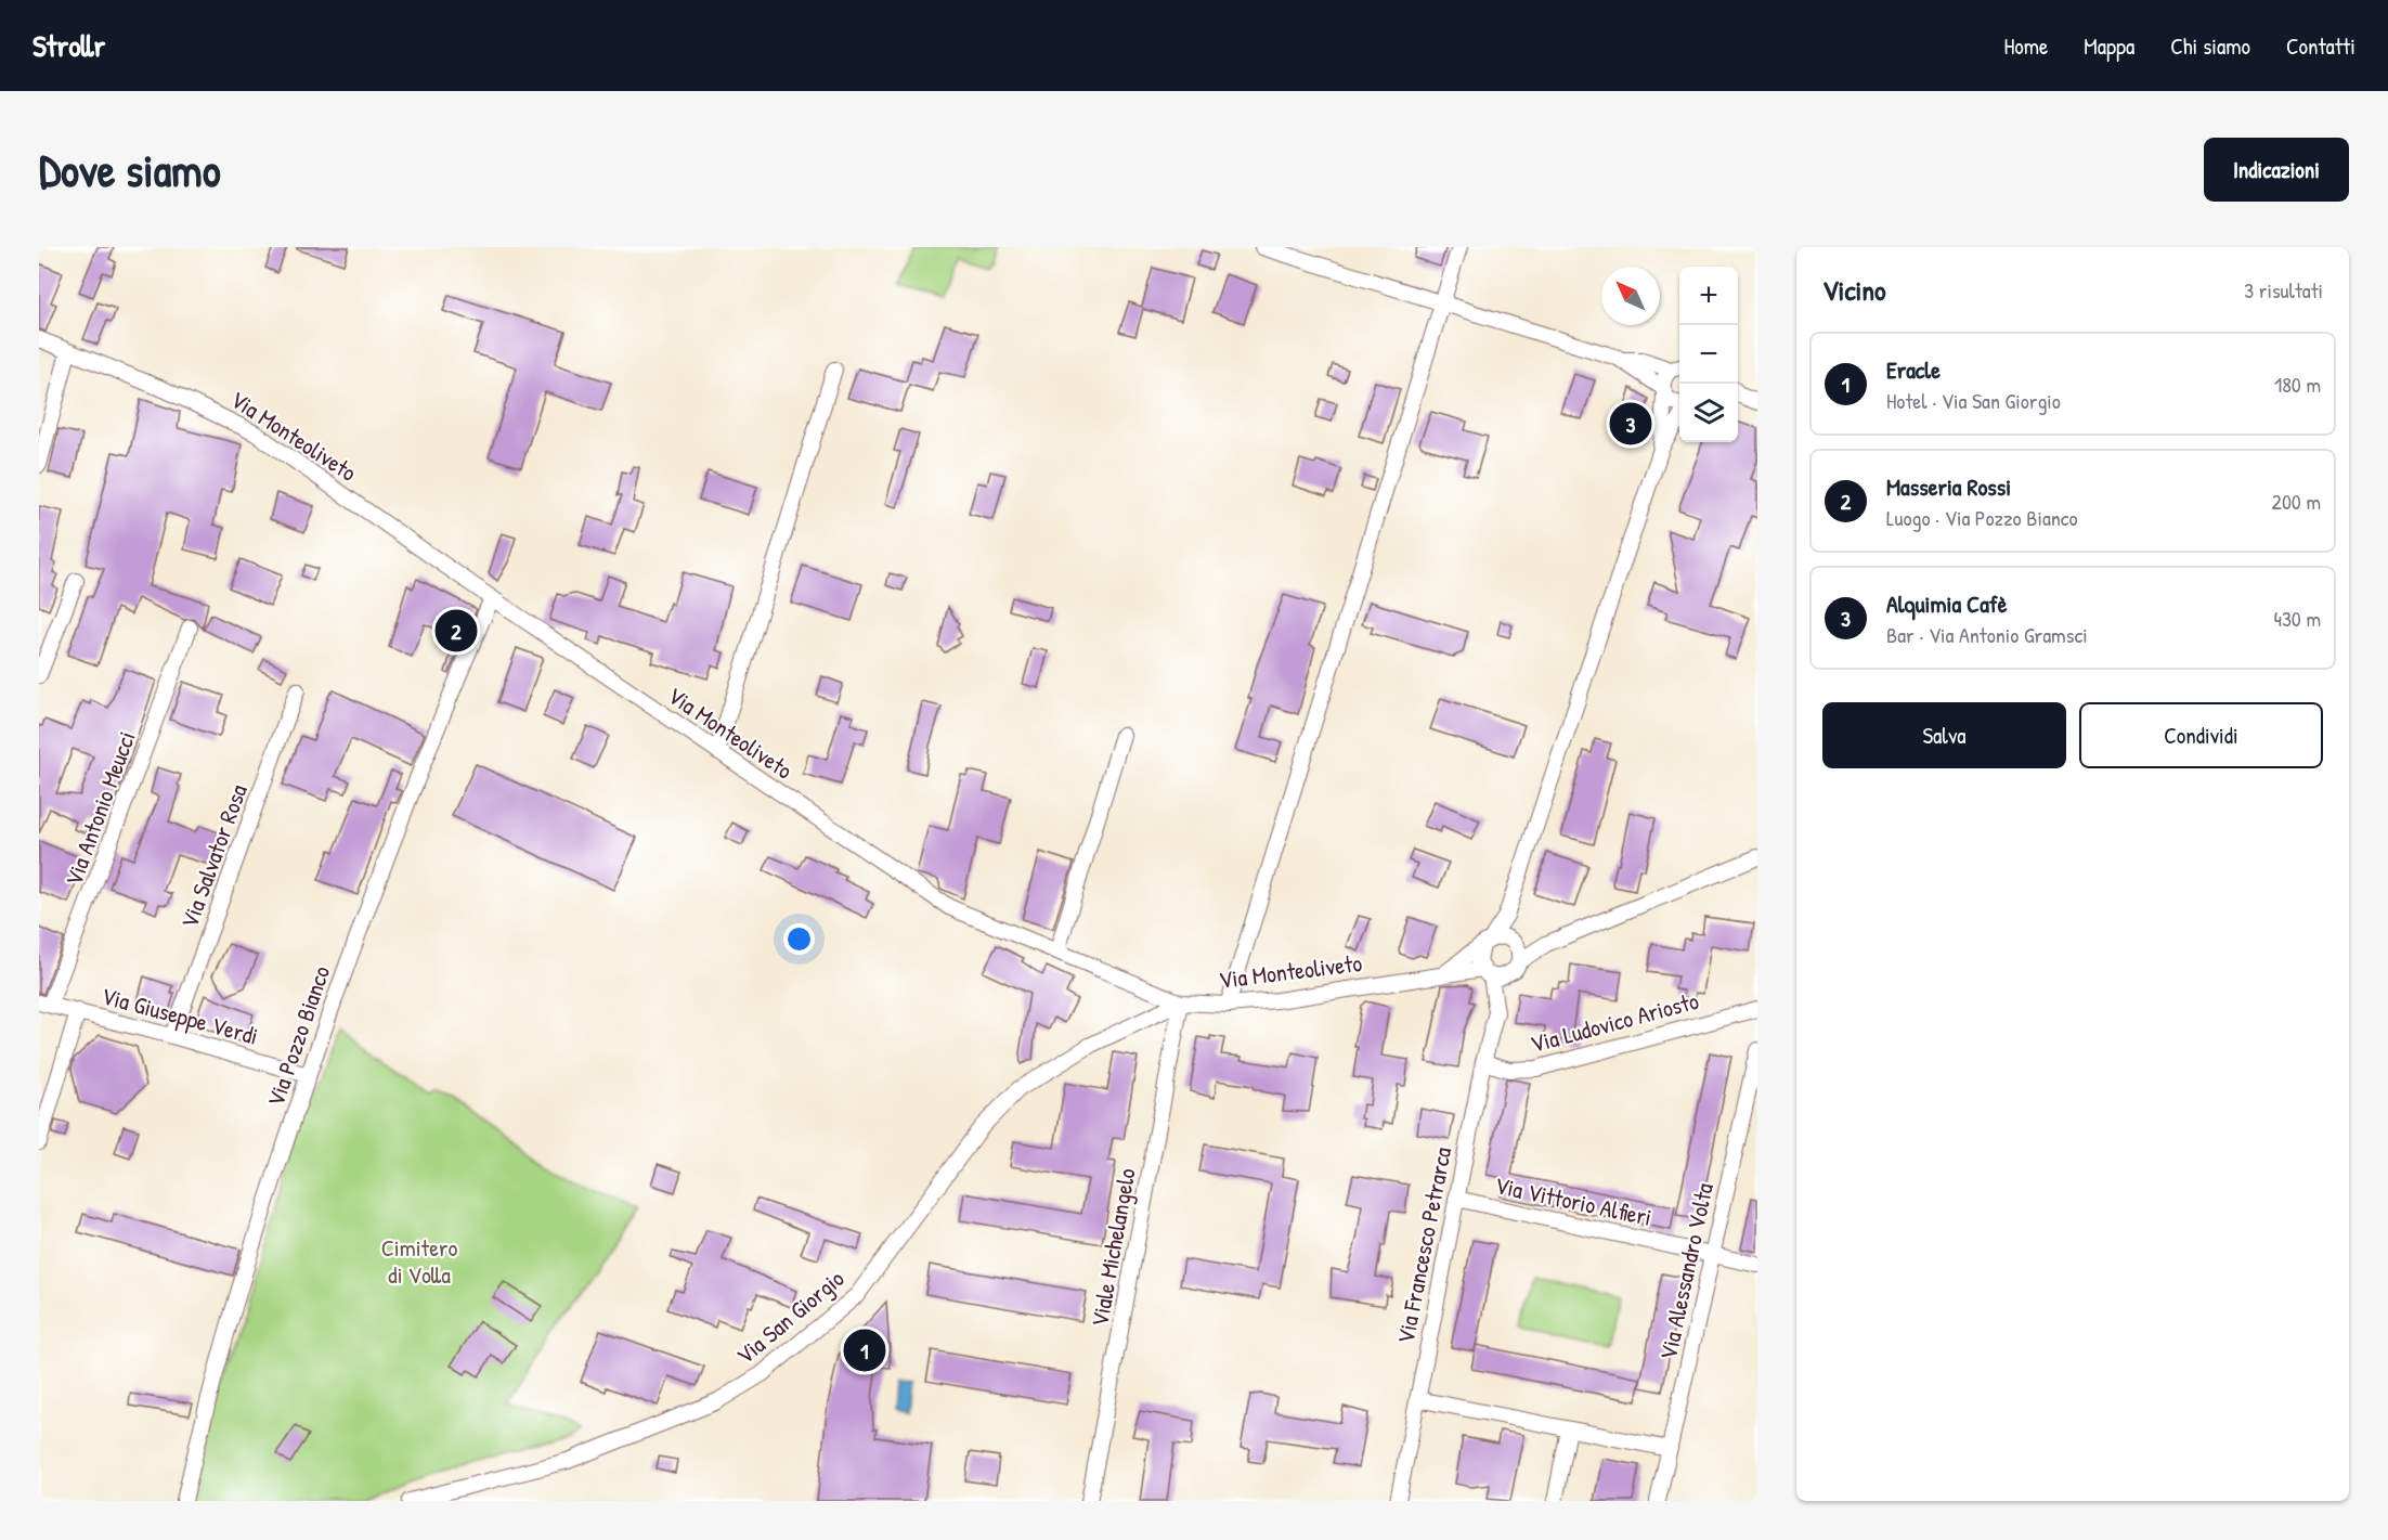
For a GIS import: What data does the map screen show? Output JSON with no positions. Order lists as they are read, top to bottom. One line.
{"streets":{"street":["Via Monteoliveto","Via Antonio Meucci","Via Salvator Rosa","Via Giuseppe Verdi","Via Ludovico Ariosto","Via Pozzo Bianco","Via Vittorio Alfieri","Via Francesco Petrarca","Viale Michelangelo","Via Alessandro Volta","Via San Giorgio"]},"crossings":[["Via Monteoliveto","Via Pozzo Bianco"],["Via Monteoliveto","Via Francesco Petrarca"],["Via Monteoliveto","Viale Michelangelo"],["Via Monteoliveto","Via San Giorgio"],["Via Antonio Meucci","Via Giuseppe Verdi"],["Via Salvator Rosa","Via Giuseppe Verdi"],["Via Giuseppe Verdi","Via Pozzo Bianco"],["Via Ludovico Ariosto","Via Francesco Petrarca"],["Via Vittorio Alfieri","Via Francesco Petrarca"],["Via Vittorio Alfieri","Via Alessandro Volta"],["Viale Michelangelo","Via San Giorgio"]],"parks":["Cimitero di Volla"],"north":"top left","page":{"header":"Strollr","nav":["Home","Mappa","Chi siamo","Contatti"],"buttons":["Indicazioni",["Salva","Condividi"]],"title":"Dove siamo","heading":["Vicino","3 risultati"],"map_buttons":["+","−"],"list":[{"mark":"1","name":"Eracle","note":"Hotel · Via San Giorgio","value":"180 m"},{"mark":"2","name":"Masseria Rossi","note":"Luogo · Via Pozzo Bianco","value":"200 m"},{"mark":"3","name":"Alquimia Cafè","note":"Bar · Via Antonio Gramsci","value":"430 m"}],"pins":["3","2","1"]}}
